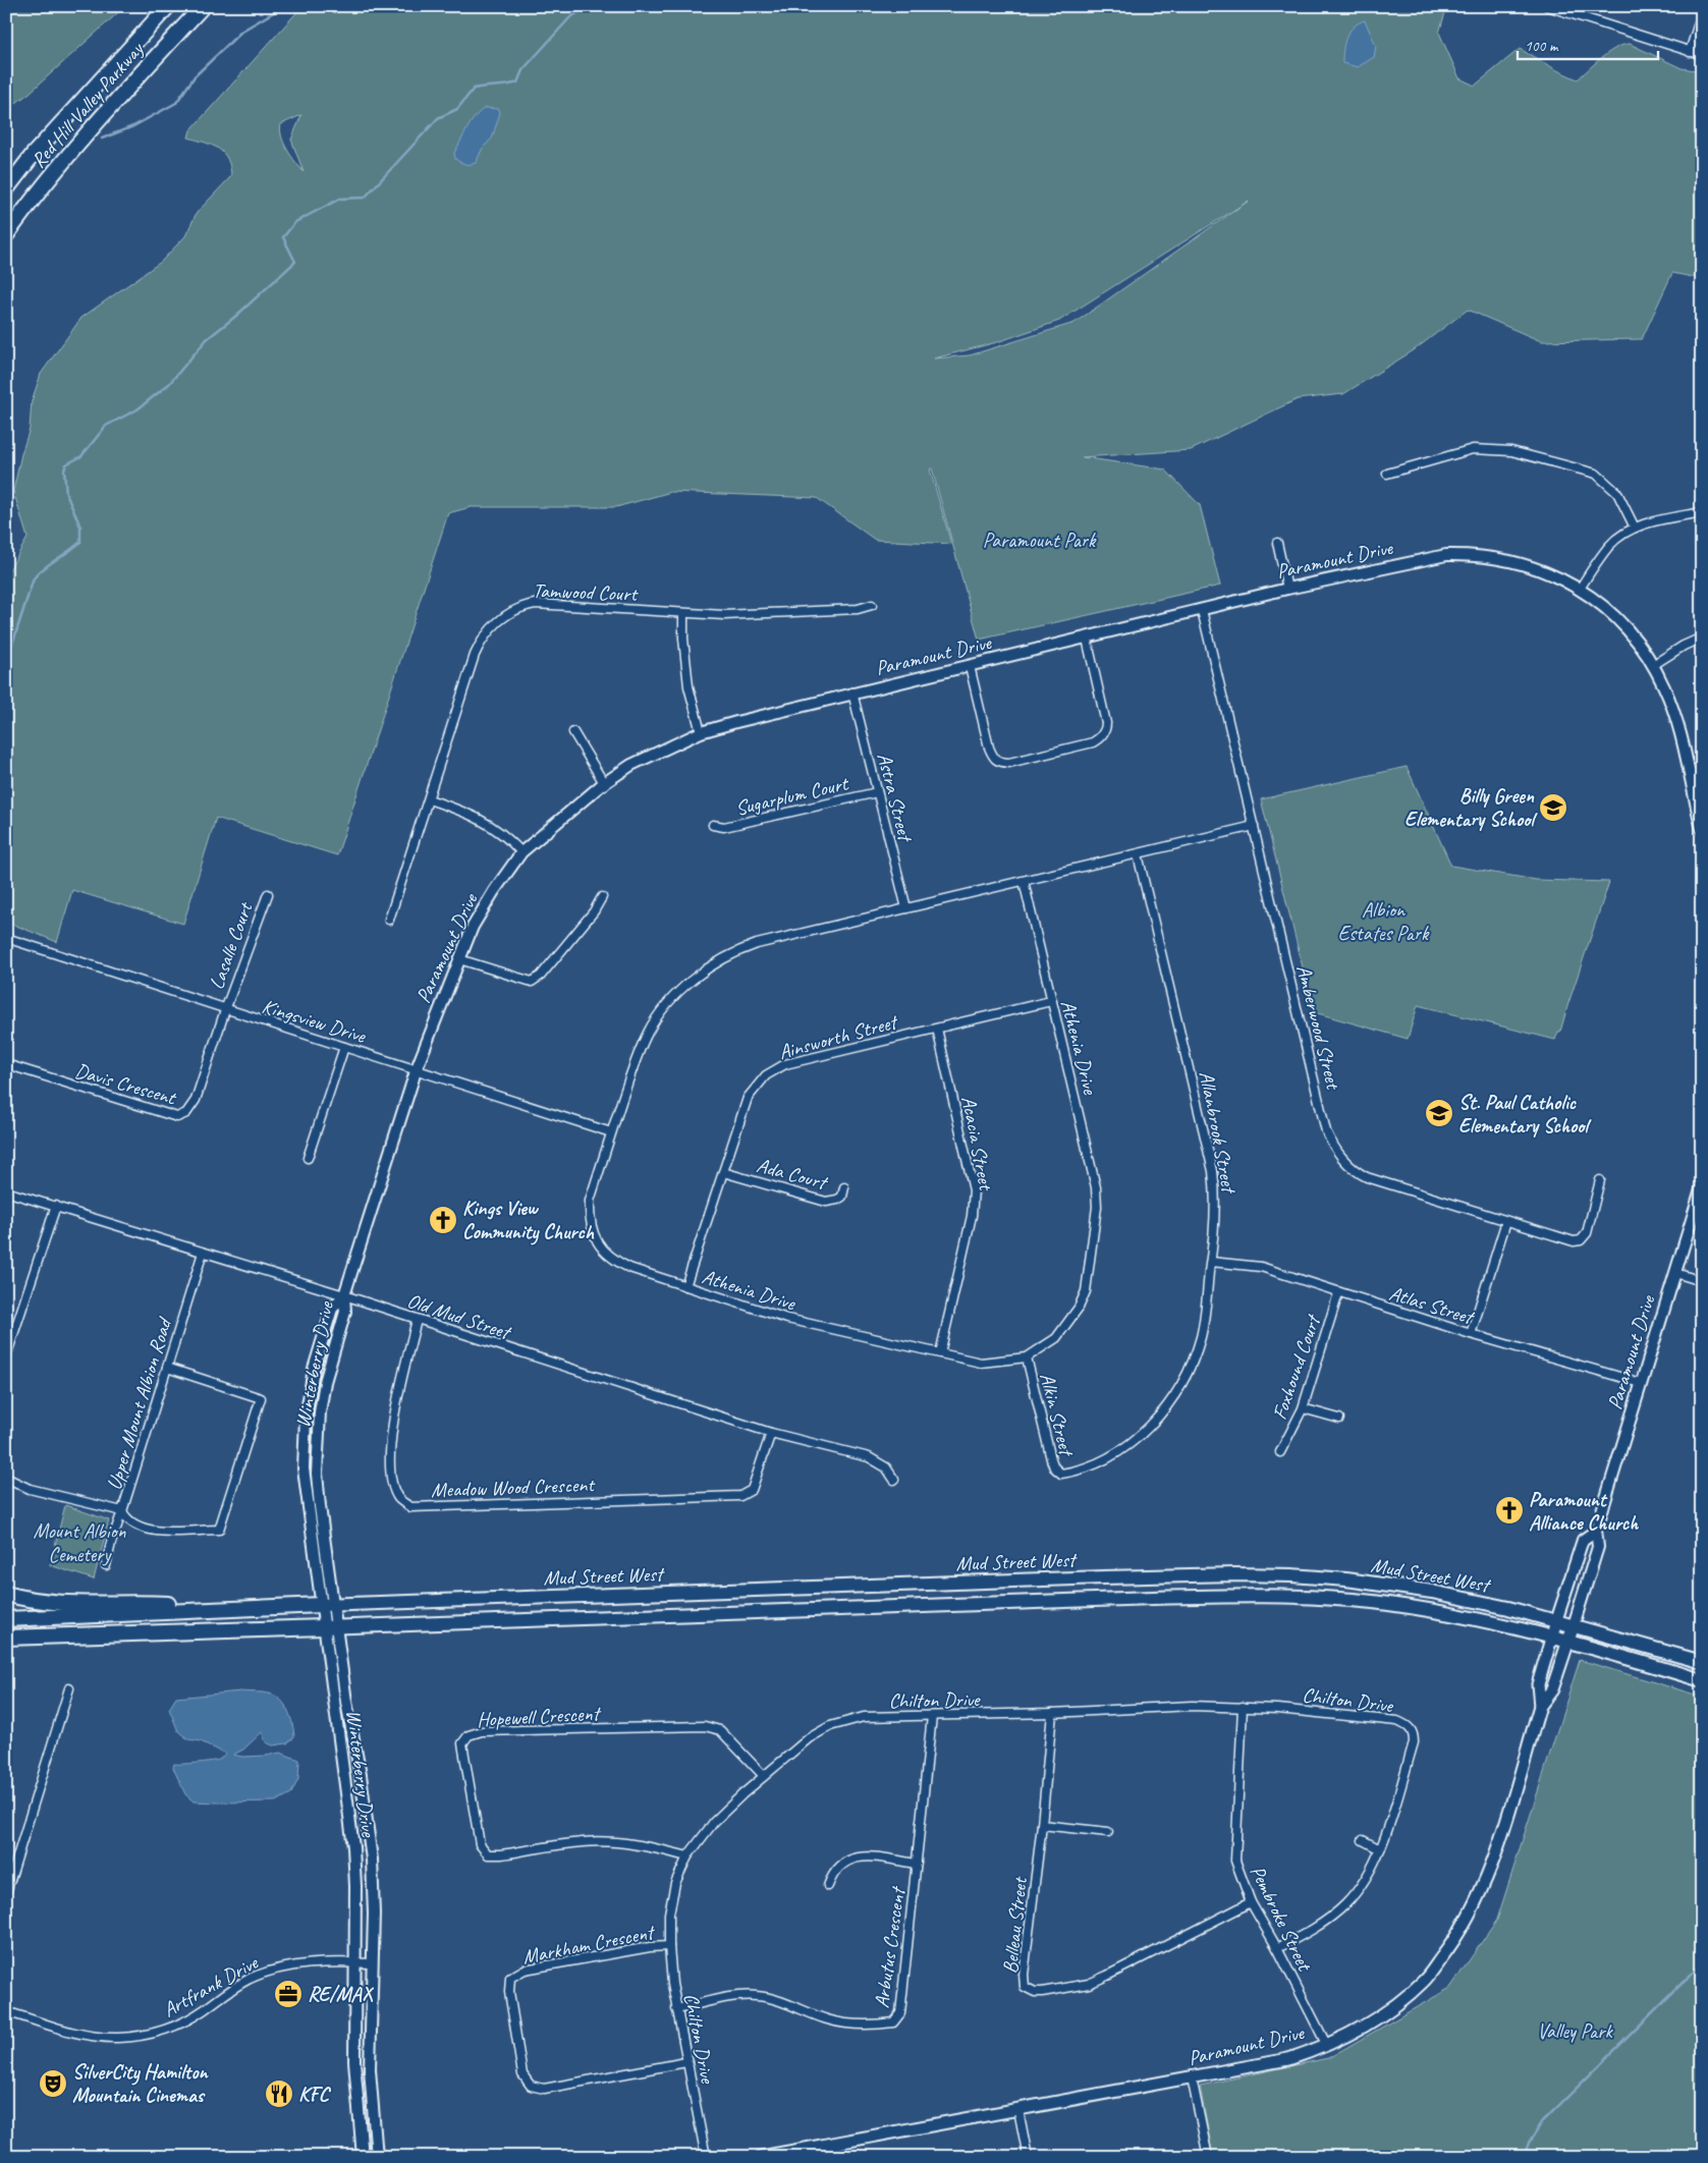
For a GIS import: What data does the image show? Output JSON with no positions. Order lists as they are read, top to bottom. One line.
{"streets":{"highway":["Red Hill Valley Parkway"],"main road":["Paramount Drive","Mud Street West"],"street":["Tamwood Court","Sugarplum Court","Astra Street","Lasalle Court","Kingsview Drive","Amberwood Street","Ainsworth Street","Athenia Drive","Davis Crescent","Allanbrook Street","Acacia Street","Ada Court","Atlas Street","Old Mud Street","Winterberry Drive","Foxhound Court","Upper Mount Albion Road","Alkin Street","Meadow Wood Crescent","Chilton Drive","Hopewell Crescent","Pembroke Street","Belleau Street","Markham Crescent","Arbutus Crescent","Artfrank Drive"]},"crossings":[["Paramount Drive","Astra Street"],["Paramount Drive","Kingsview Drive"],["Paramount Drive","Amberwood Street"],["Paramount Drive","Atlas Street"],["Paramount Drive","Old Mud Street"],["Paramount Drive","Winterberry Drive"],["Paramount Drive","Mud Street West"],["Paramount Drive","Pembroke Street"],["Sugarplum Court","Astra Street"],["Astra Street","Athenia Drive"],["Lasalle Court","Kingsview Drive"],["Lasalle Court","Davis Crescent"],["Kingsview Drive","Athenia Drive"],["Kingsview Drive","Davis Crescent"],["Amberwood Street","Athenia Drive"],["Ainsworth Street","Athenia Drive"],["Ainsworth Street","Acacia Street"],["Ainsworth Street","Ada Court"],["Athenia Drive","Allanbrook Street"],["Athenia Drive","Acacia Street"],["Athenia Drive","Alkin Street"],["Allanbrook Street","Atlas Street"],["Allanbrook Street","Alkin Street"],["Atlas Street","Foxhound Court"],["Old Mud Street","Winterberry Drive"],["Old Mud Street","Upper Mount Albion Road"],["Old Mud Street","Meadow Wood Crescent"],["Winterberry Drive","Mud Street West"],["Winterberry Drive","Artfrank Drive"],["Chilton Drive","Hopewell Crescent"],["Chilton Drive","Pembroke Street"],["Chilton Drive","Belleau Street"],["Chilton Drive","Markham Crescent"],["Chilton Drive","Arbutus Crescent"],["Pembroke Street","Belleau Street"]],"parks":["Paramount Park","Albion Estates Park","Mount Albion Cemetery","Valley Park"],"places":{"school or university":["Billy Green Elementary School","St. Paul Catholic Elementary School"],"church":["Kings View Community Church","Paramount Alliance Church"],"office":["RE/MAX"],"theatre":["SilverCity Hamilton Mountain Cinemas"],"restaurant":["KFC"]},"scale_bar":"100 m"}
